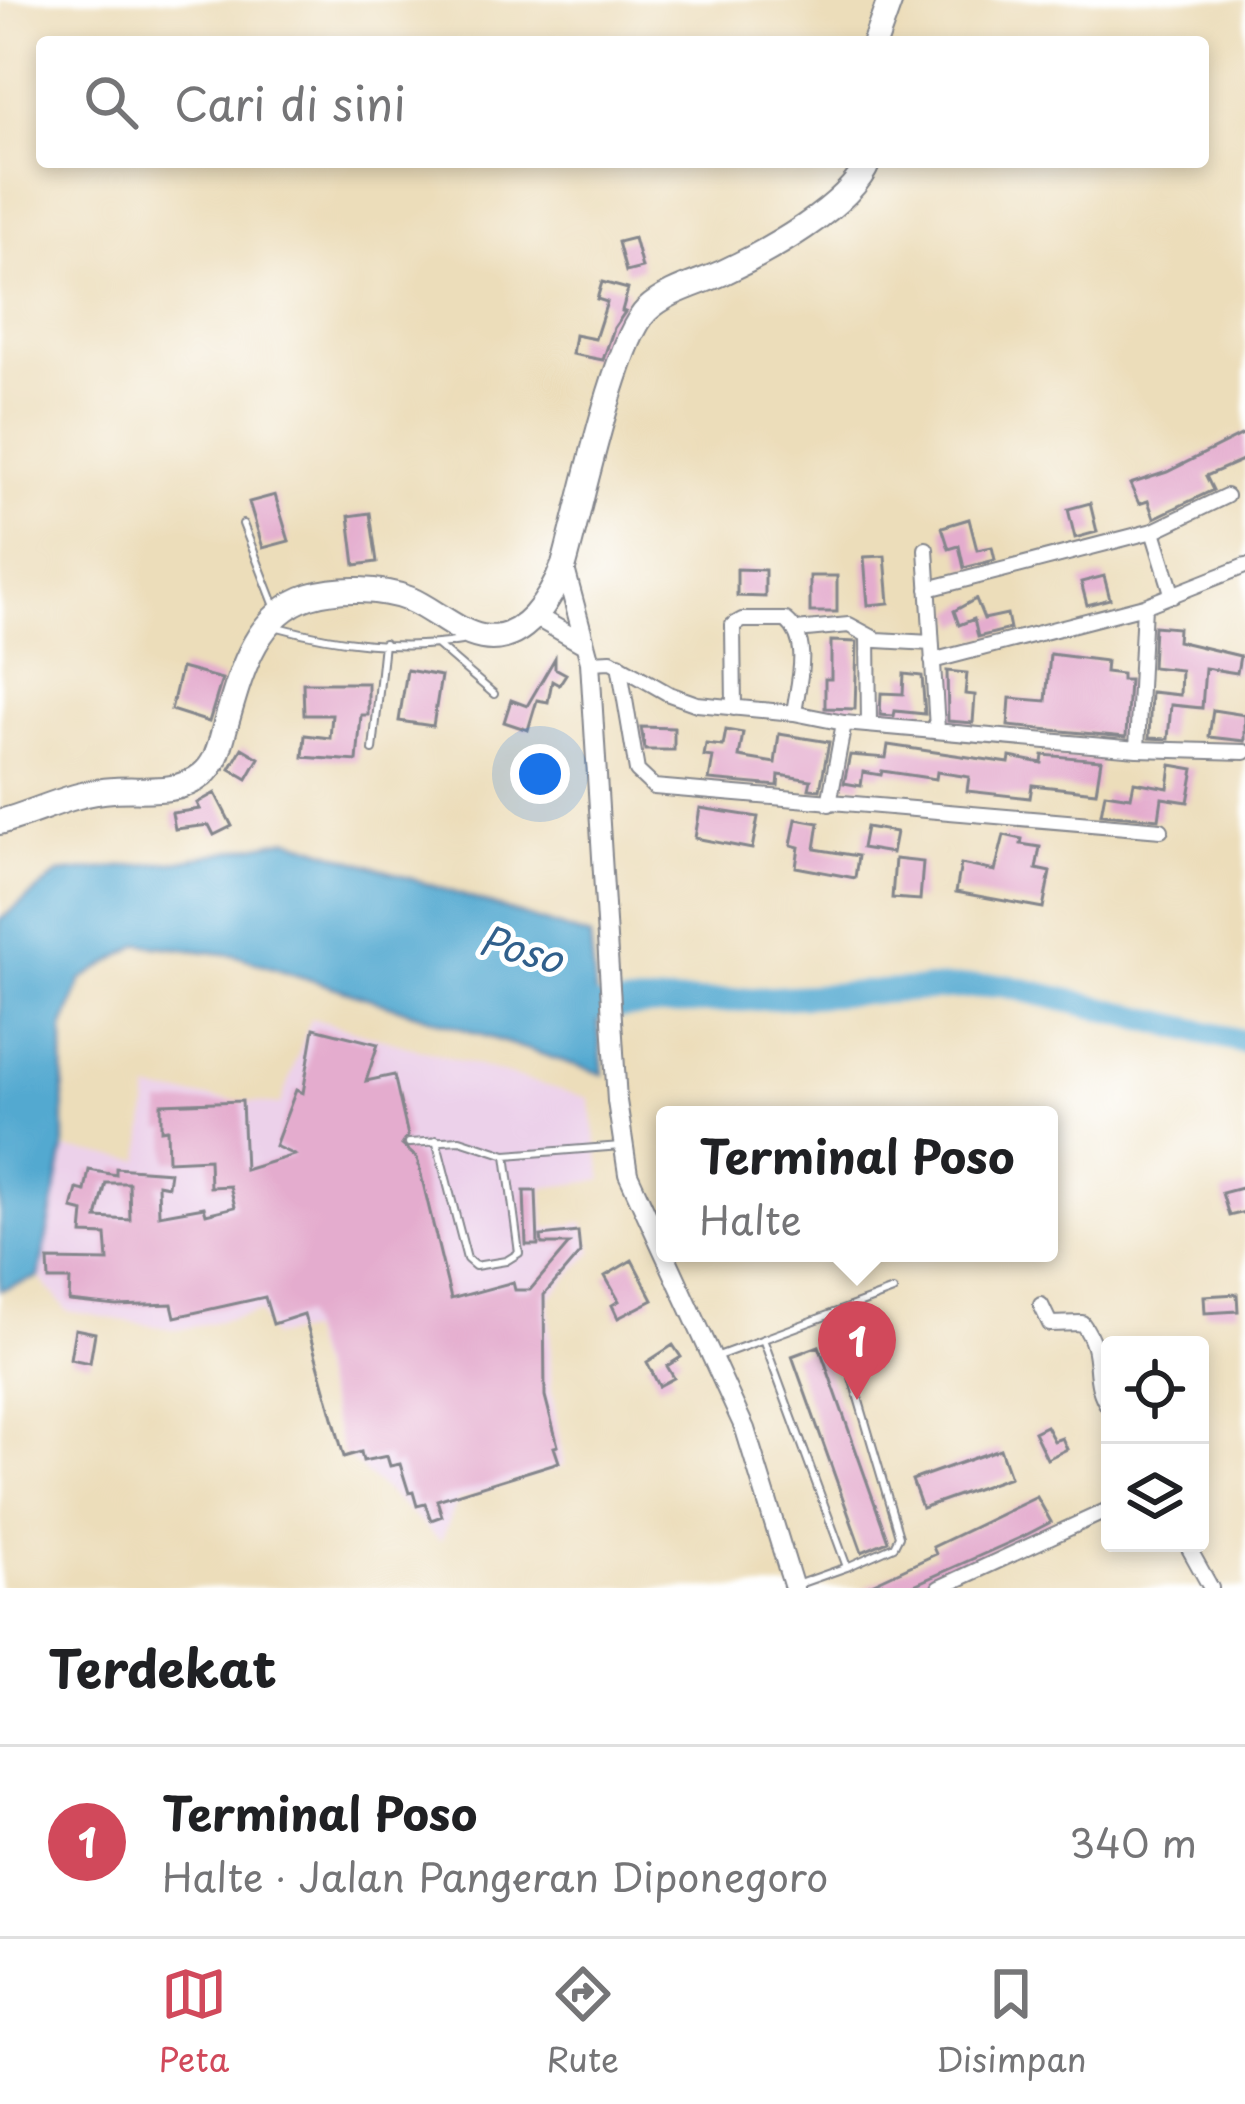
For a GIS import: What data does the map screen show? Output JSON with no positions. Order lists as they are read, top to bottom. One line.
{"water":["Poso"],"page":{"search":"Cari di sini","popup":["Terminal Poso","Halte"],"pins":"1","heading":"Terdekat","list":[{"mark":"1","name":"Terminal Poso","note":"Halte · Jalan Pangeran Diponegoro","value":"340 m"}],"nav":["Peta","Rute","Disimpan"]}}
